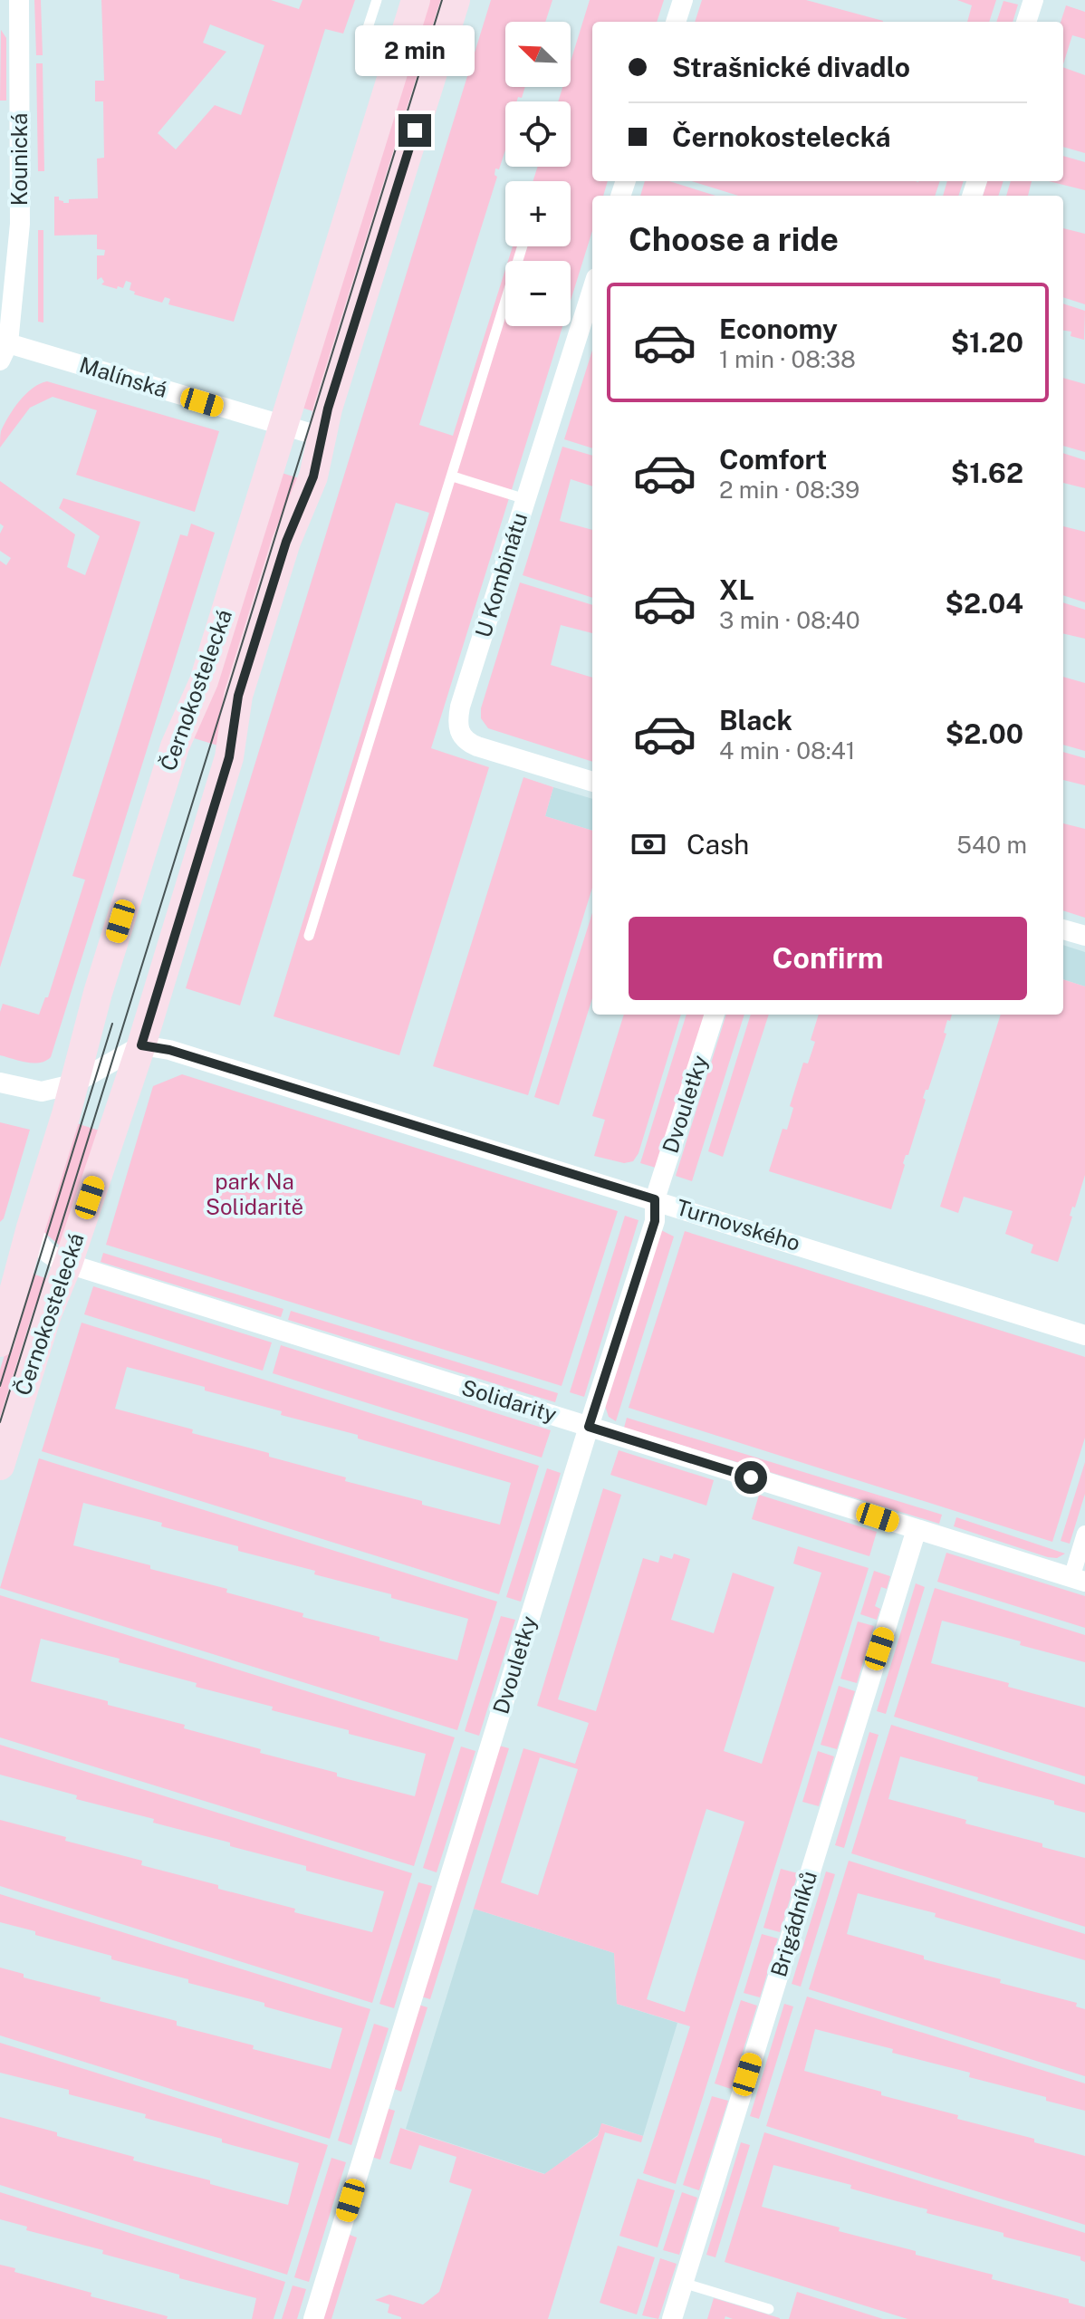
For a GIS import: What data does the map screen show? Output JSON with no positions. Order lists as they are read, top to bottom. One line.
{"streets":{"main road":["Černokostelecká"],"street":["Kounická","Malínská","U Kombinátu","Dvouletky","Turnovského","Solidarity","Brigádníků"]},"crossings":[["Kounická","Malínská"],["Malínská","Černokostelecká"],["Černokostelecká","Turnovského"],["Černokostelecká","Solidarity"],["Dvouletky","Turnovského"],["Dvouletky","Solidarity"],["Solidarity","Brigádníků"]],"parks":["park Na Solidaritě"],"north":"top left","page":{"map_buttons":["+","−"],"banner":["Strašnické divadlo","Černokostelecká"],"bubble":"2 min","heading":"Choose a ride","list":[{"name":"Economy","note":"1 min · 08:38","value":"$1.20"},{"name":"Comfort","note":"2 min · 08:39","value":"$1.62"},{"name":"XL","note":"3 min · 08:40","value":"$2.04"},{"name":"Black","note":"4 min · 08:41","value":"$2.00"}],"pay":["Cash","540 m"],"buttons":"Confirm"}}
